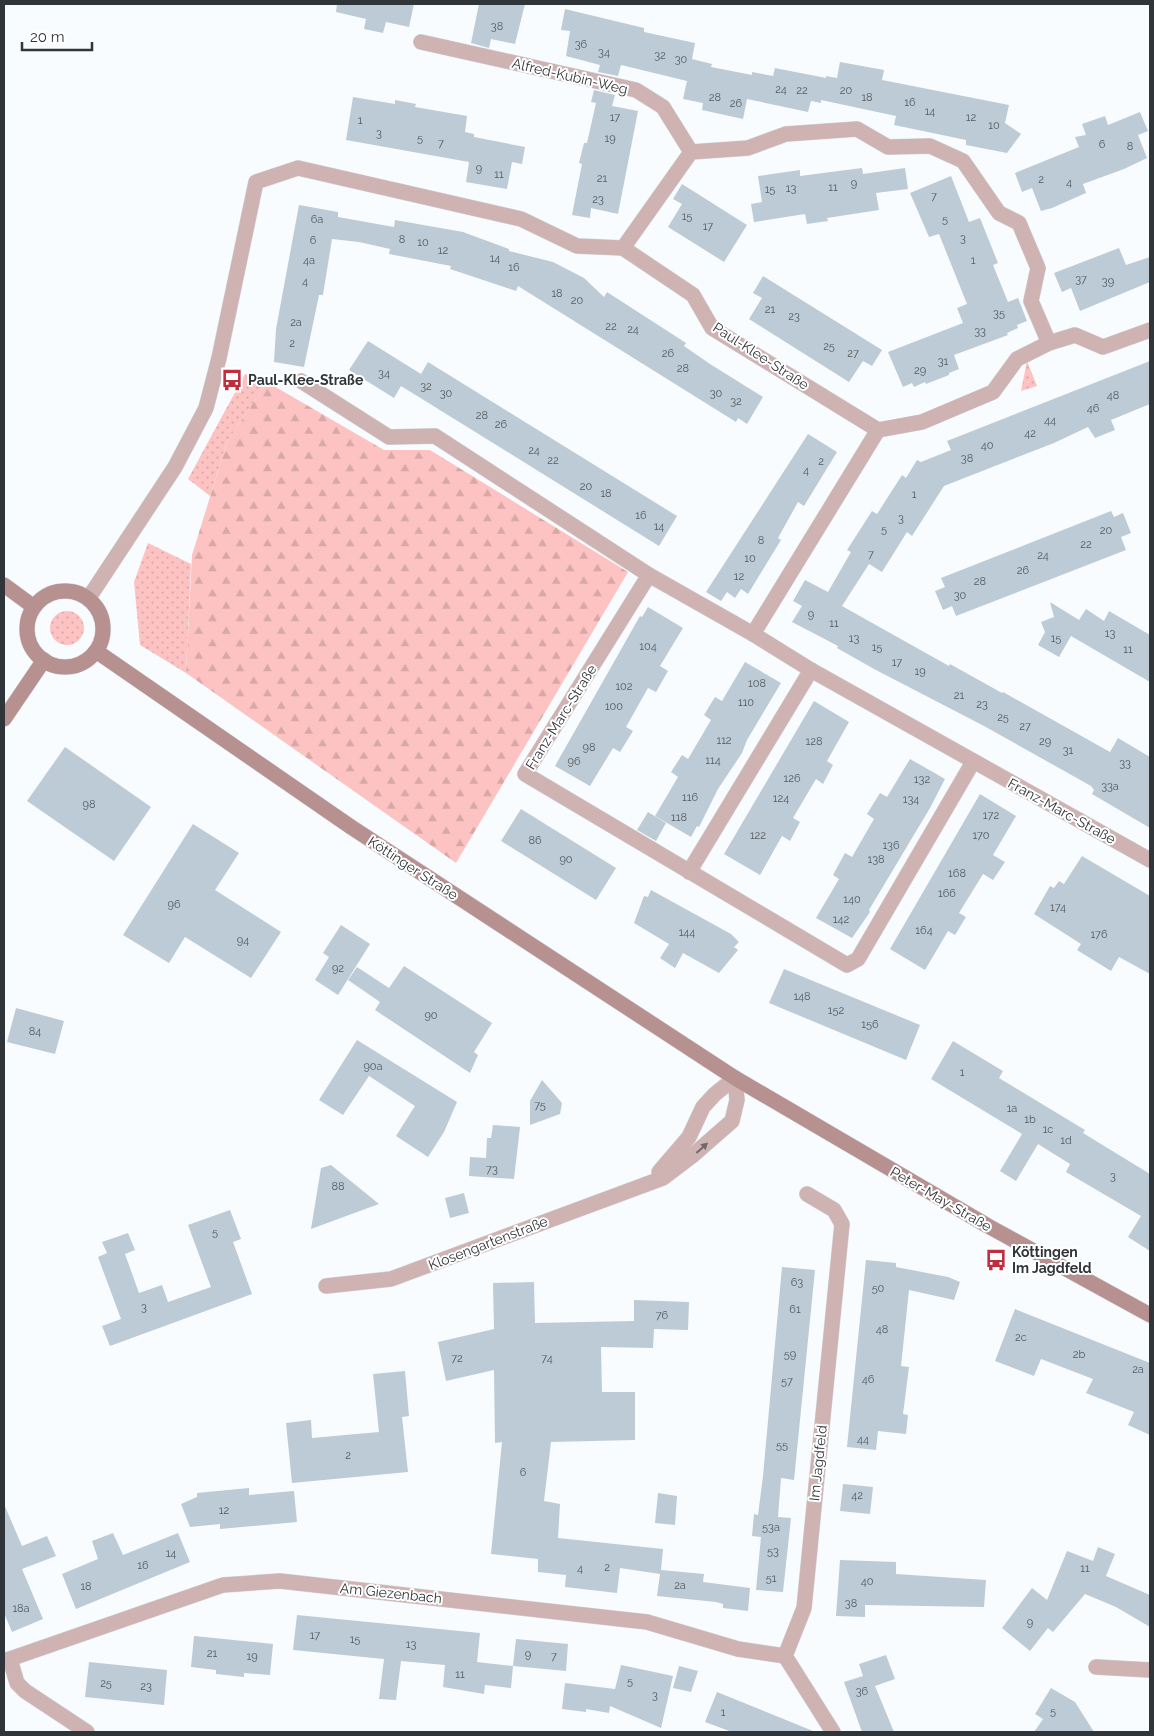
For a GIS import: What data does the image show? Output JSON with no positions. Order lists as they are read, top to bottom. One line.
{"streets":{"main road":["Köttinger Straße","Peter-May-Straße"],"street":["Alfred-Kubin-Weg","Paul-Klee-Straße","Franz-Marc-Straße","Klosengartenstraße","Im Jagdfeld","Am Giezenbach"]},"crossings":[["Köttinger Straße","Peter-May-Straße"],["Köttinger Straße","Klosengartenstraße"],["Peter-May-Straße","Klosengartenstraße"],["Im Jagdfeld","Am Giezenbach"]],"places":{"bus stop":["Paul-Klee-Straße","Köttingen Im Jagdfeld"]},"house_numbers":["38","36","34","32","30","24","22","20","28","18","16","26","14","17","12","1","10","3","5","19","7","6","8","9","11","21","2","4","9","11","13","15","7","23","15","6a","5","17","3","8","6","10","12","14","4a","1","16","37","4","39","18","20","21","35","23","2a","22","24","33","2","25","26","27","31","28","29","34","32","30","30","48","32","46","28","44","26","42","40","24","38","22","2","4","20","18","1","16","3","14","5","20","8","22","7","24","10","26","12","28","30","9","11","13","13","15","104","15","11","17","19","108","102","21","110","23","100","25","27","112","128","29","98","31","114","96","33","126","132","33a","116","124","134","98","172","118","122","170","86","136","90","138","168","166","140","96","174","142","164","144","176","94","92","148","152","90","156","84","90a","1","75","1a","1b","1c","1d","73","3","88","5","63","50","3","61","76","48","2c","59","2b","72","74","2a","46","57","44","55","2","6","42","12","53a","53","14","16","2","4","11","51","40","2a","18","38","18a","9","17","15","13","21","9","19","7","11","5","25","23","36","3","5","1"],"scale_bar":"20 m"}
